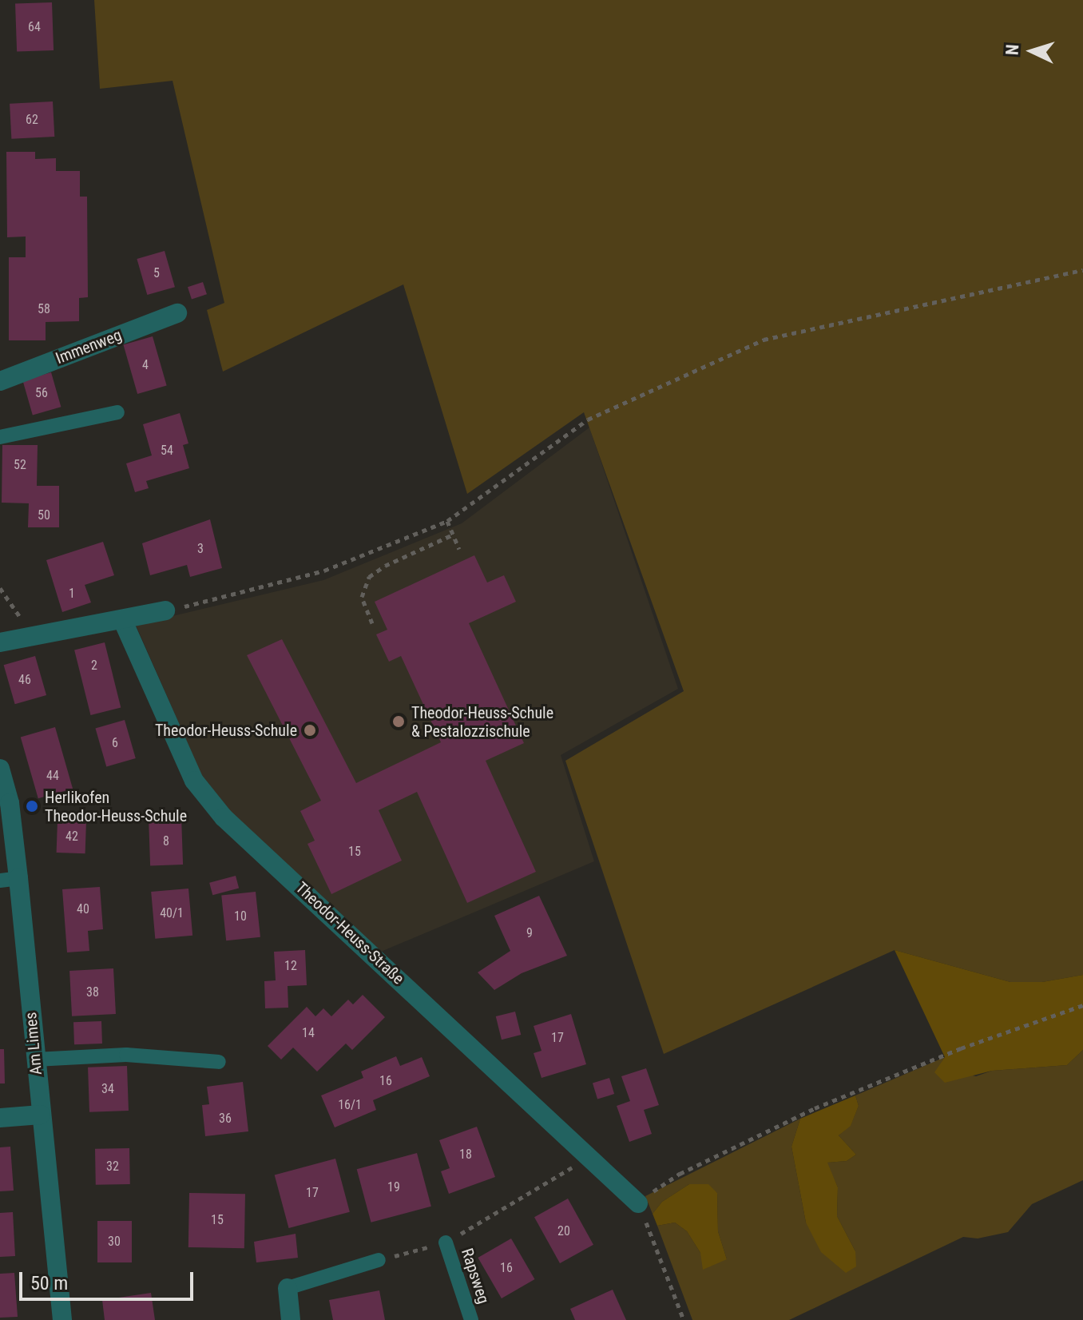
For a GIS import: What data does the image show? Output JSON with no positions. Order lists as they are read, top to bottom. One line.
{"streets":{"street":["Immenweg","Theodor-Heuss-Straße","Am Limes"],"lane":["Rapsweg"]},"places":["Theodor-Heuss-Schule & Pestalozzischule","Theodor-Heuss-Schule","Herlikofen Theodor-Heuss-Schule"],"house_numbers":["64","62","5","58","4","56","54","52","50","3","1","2","46","6","44","42","8","15","40","40/1","10","9","12","38","14","17","16","34","16/1","36","18","32","19","17","15","20","30","16"],"scale_bar":"50 m","north":"left"}
